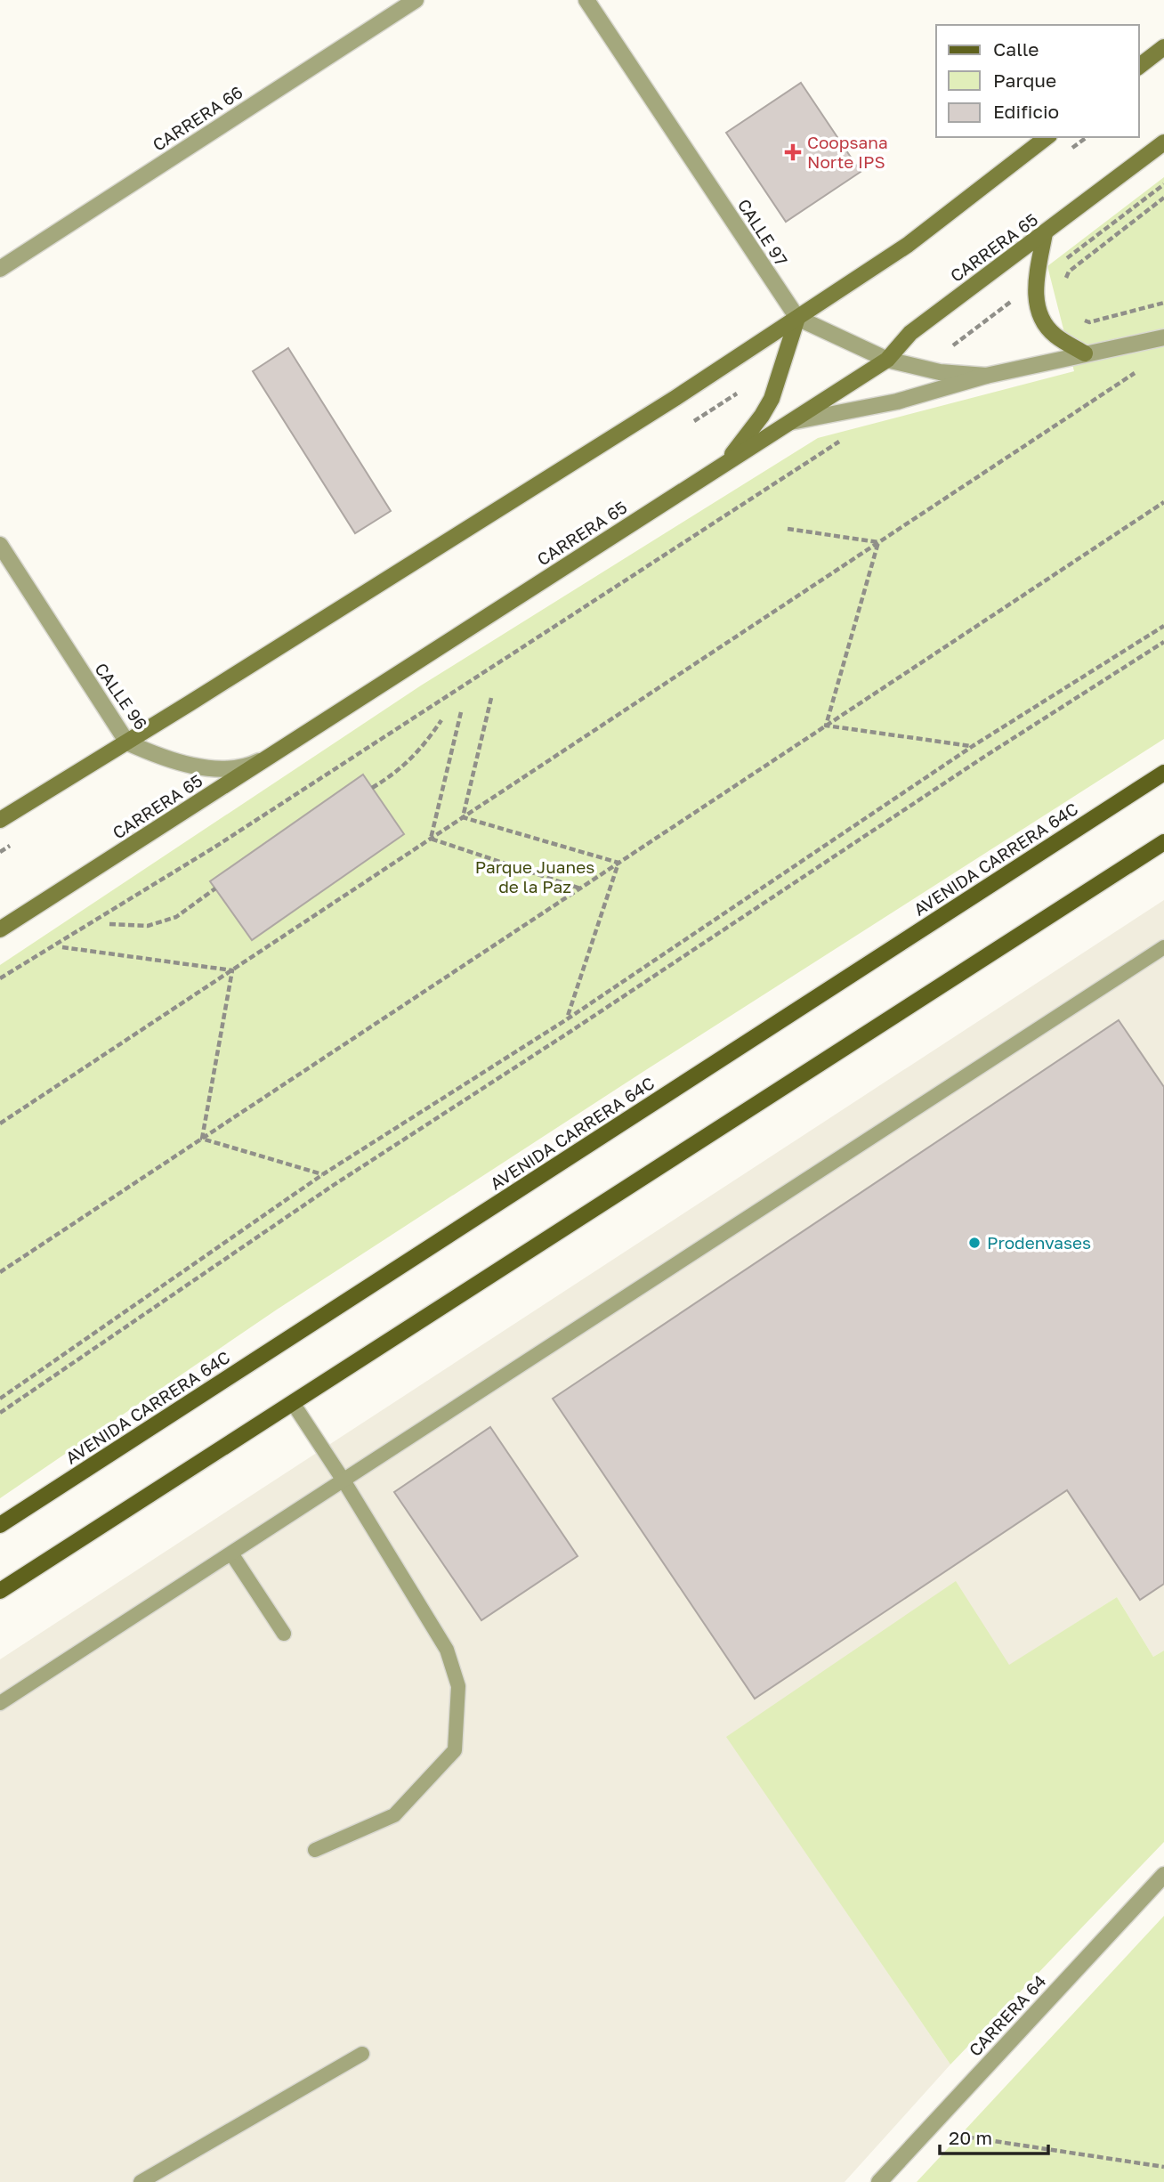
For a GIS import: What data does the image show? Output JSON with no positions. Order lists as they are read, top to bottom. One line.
{"streets":{"main road":["CARRERA 65","AVENIDA CARRERA 64C"],"street":["CARRERA 66","CALLE 97","CALLE 96","CARRERA 64"]},"crossings":[["CARRERA 65","CALLE 96"]],"parks":["Parque Juanes de la Paz"],"places":{"health":["Coopsana Norte IPS"],"other":["Prodenvases"]},"legend":["Calle","Parque","Edificio"],"scale_bar":"20 m"}
